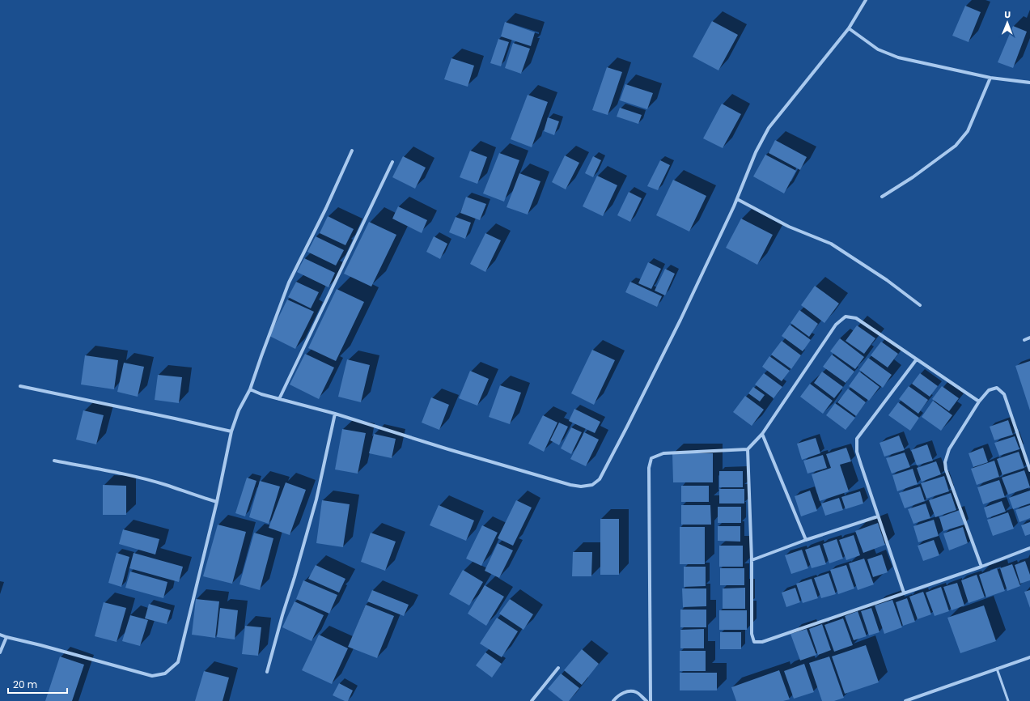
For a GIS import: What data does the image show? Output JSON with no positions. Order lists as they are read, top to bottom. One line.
{"scale_bar":"20 m","north":"top"}
